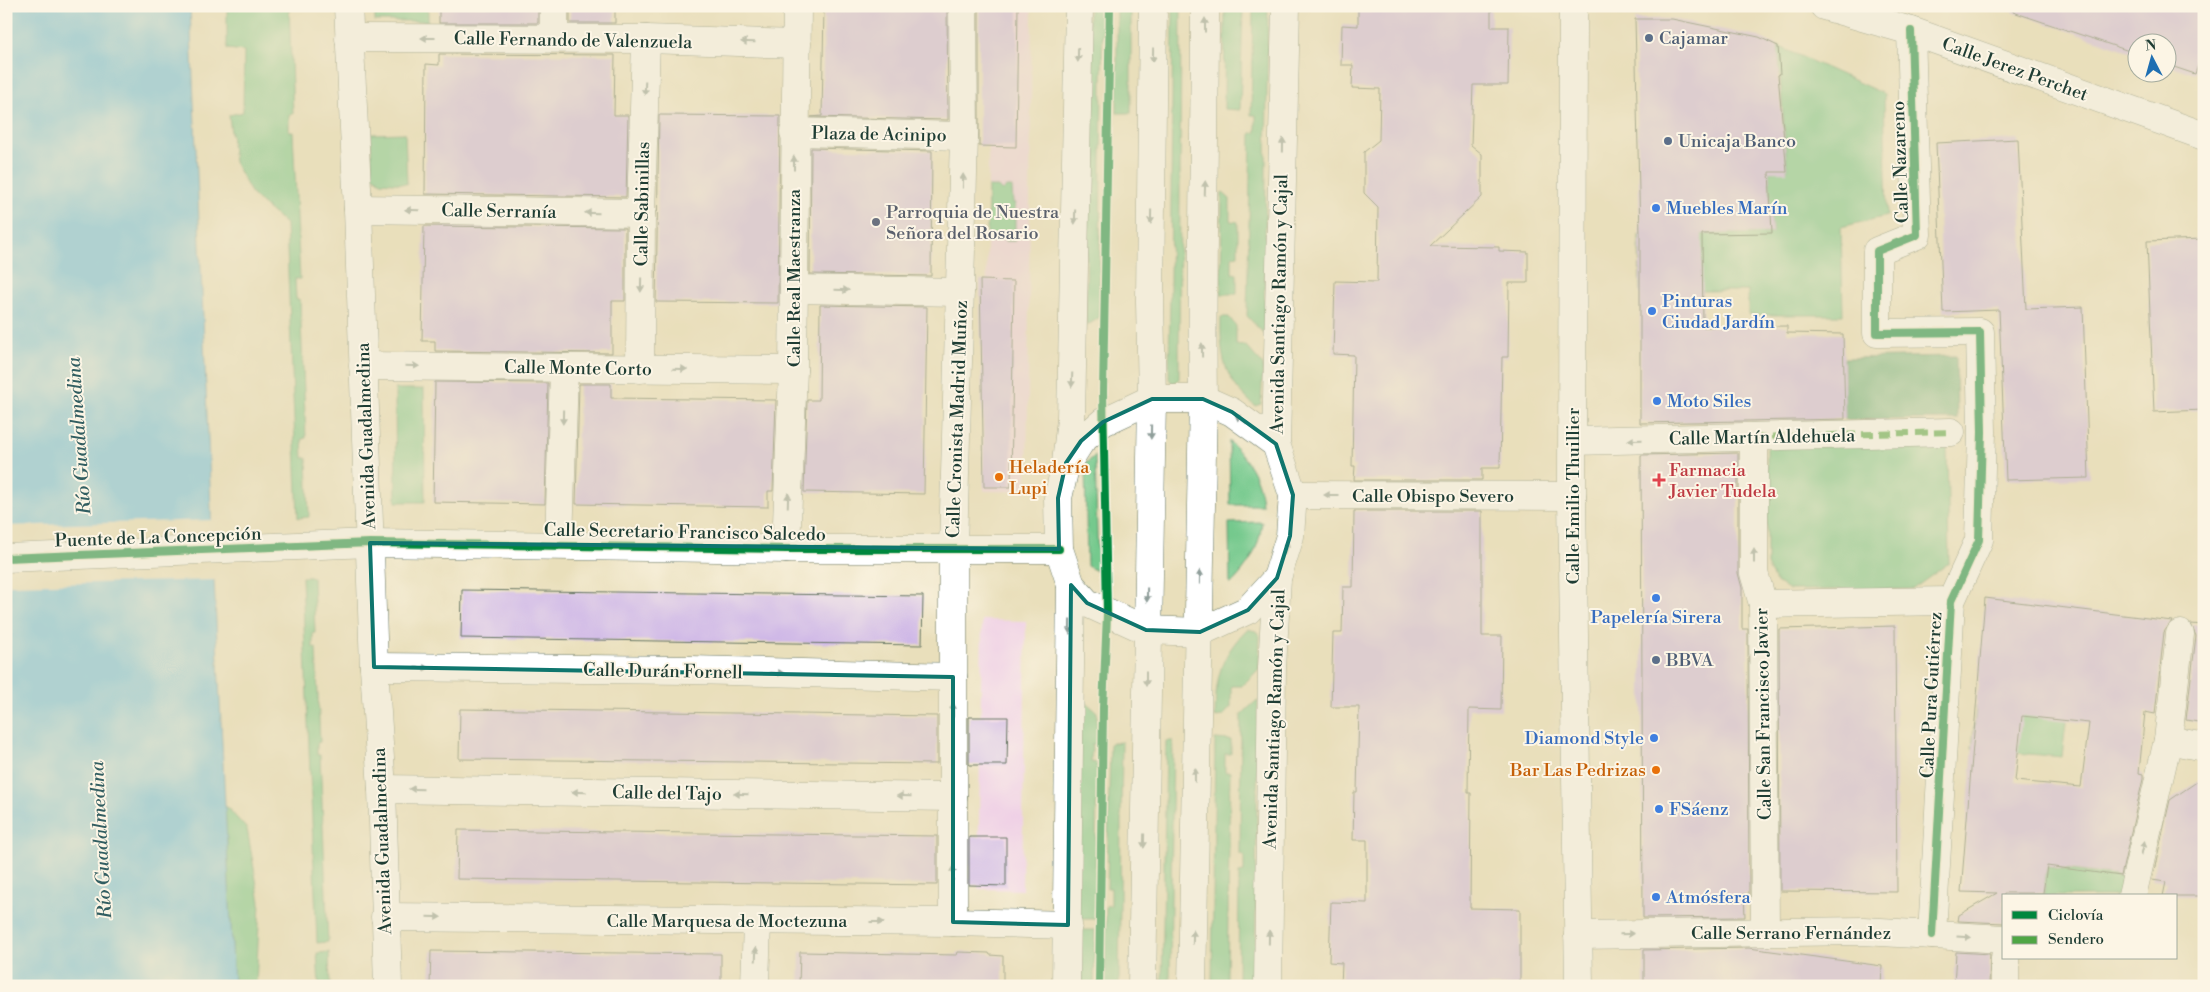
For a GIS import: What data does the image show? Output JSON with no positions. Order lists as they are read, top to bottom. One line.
{"streets":{"street":["Calle Fernando de Valenzuela","Calle Jerez Perchet","Plaza de Acinipo","Calle Nazareno","Calle Sabinillas","Calle Serranía","Calle Real Maestranza","Avenida Santiago Ramón y Cajal","Calle Monte Corto","Calle Cronista Madrid Muñoz","Avenida Guadalmedina","Calle Martín Aldehuela","Calle Obispo Severo","Calle Emilio Thuillier","Calle Secretario Francisco Salcedo","Puente de La Concepción","Calle Durán Fornell","Calle Pura Gutiérrez","Calle San Francisco Javier","Calle del Tajo","Calle Marquesa de Moctezuna","Calle Serrano Fernández"]},"crossings":[["Calle Fernando de Valenzuela","Calle Sabinillas"],["Calle Fernando de Valenzuela","Calle Real Maestranza"],["Calle Fernando de Valenzuela","Avenida Guadalmedina"],["Calle Jerez Perchet","Calle Nazareno"],["Plaza de Acinipo","Calle Real Maestranza"],["Plaza de Acinipo","Calle Cronista Madrid Muñoz"],["Calle Nazareno","Calle Pura Gutiérrez"],["Calle Sabinillas","Calle Serranía"],["Calle Sabinillas","Calle Monte Corto"],["Calle Serranía","Avenida Guadalmedina"],["Calle Real Maestranza","Calle Monte Corto"],["Calle Real Maestranza","Calle Secretario Francisco Salcedo"],["Avenida Santiago Ramón y Cajal","Calle Obispo Severo"],["Calle Monte Corto","Avenida Guadalmedina"],["Calle Cronista Madrid Muñoz","Calle Secretario Francisco Salcedo"],["Calle Cronista Madrid Muñoz","Calle Durán Fornell"],["Calle Cronista Madrid Muñoz","Calle del Tajo"],["Calle Cronista Madrid Muñoz","Calle Marquesa de Moctezuna"],["Avenida Guadalmedina","Calle Secretario Francisco Salcedo"],["Avenida Guadalmedina","Calle Durán Fornell"],["Avenida Guadalmedina","Calle del Tajo"],["Avenida Guadalmedina","Calle Marquesa de Moctezuna"],["Calle Martín Aldehuela","Calle Emilio Thuillier"],["Calle Martín Aldehuela","Calle San Francisco Javier"],["Calle Obispo Severo","Calle Emilio Thuillier"],["Calle Emilio Thuillier","Calle Serrano Fernández"],["Calle Secretario Francisco Salcedo","Puente de La Concepción"],["Calle Pura Gutiérrez","Calle Serrano Fernández"],["Calle San Francisco Javier","Calle Serrano Fernández"]],"one_way":["Calle Fernando de Valenzuela","Calle Sabinillas","Calle Serranía","Calle Monte Corto","Calle Martín Aldehuela","Calle Obispo Severo","Calle Durán Fornell","Calle del Tajo","Calle Marquesa de Moctezuna","Calle Serrano Fernández"],"water":["Río Guadalmedina"],"places":{"other":["Cajamar","Unicaja Banco","Muebles Marín","Parroquia de Nuestra Señora del Rosario","Pinturas Ciudad Jardín","Moto Siles","Heladería Lupi","Papelería Sirera","BBVA","Diamond Style","Bar Las Pedrizas","FSáenz","Atmósfera"],"health":["Farmacia Javier Tudela"]},"legend":["Ciclovía","Sendero"],"north":"top"}
